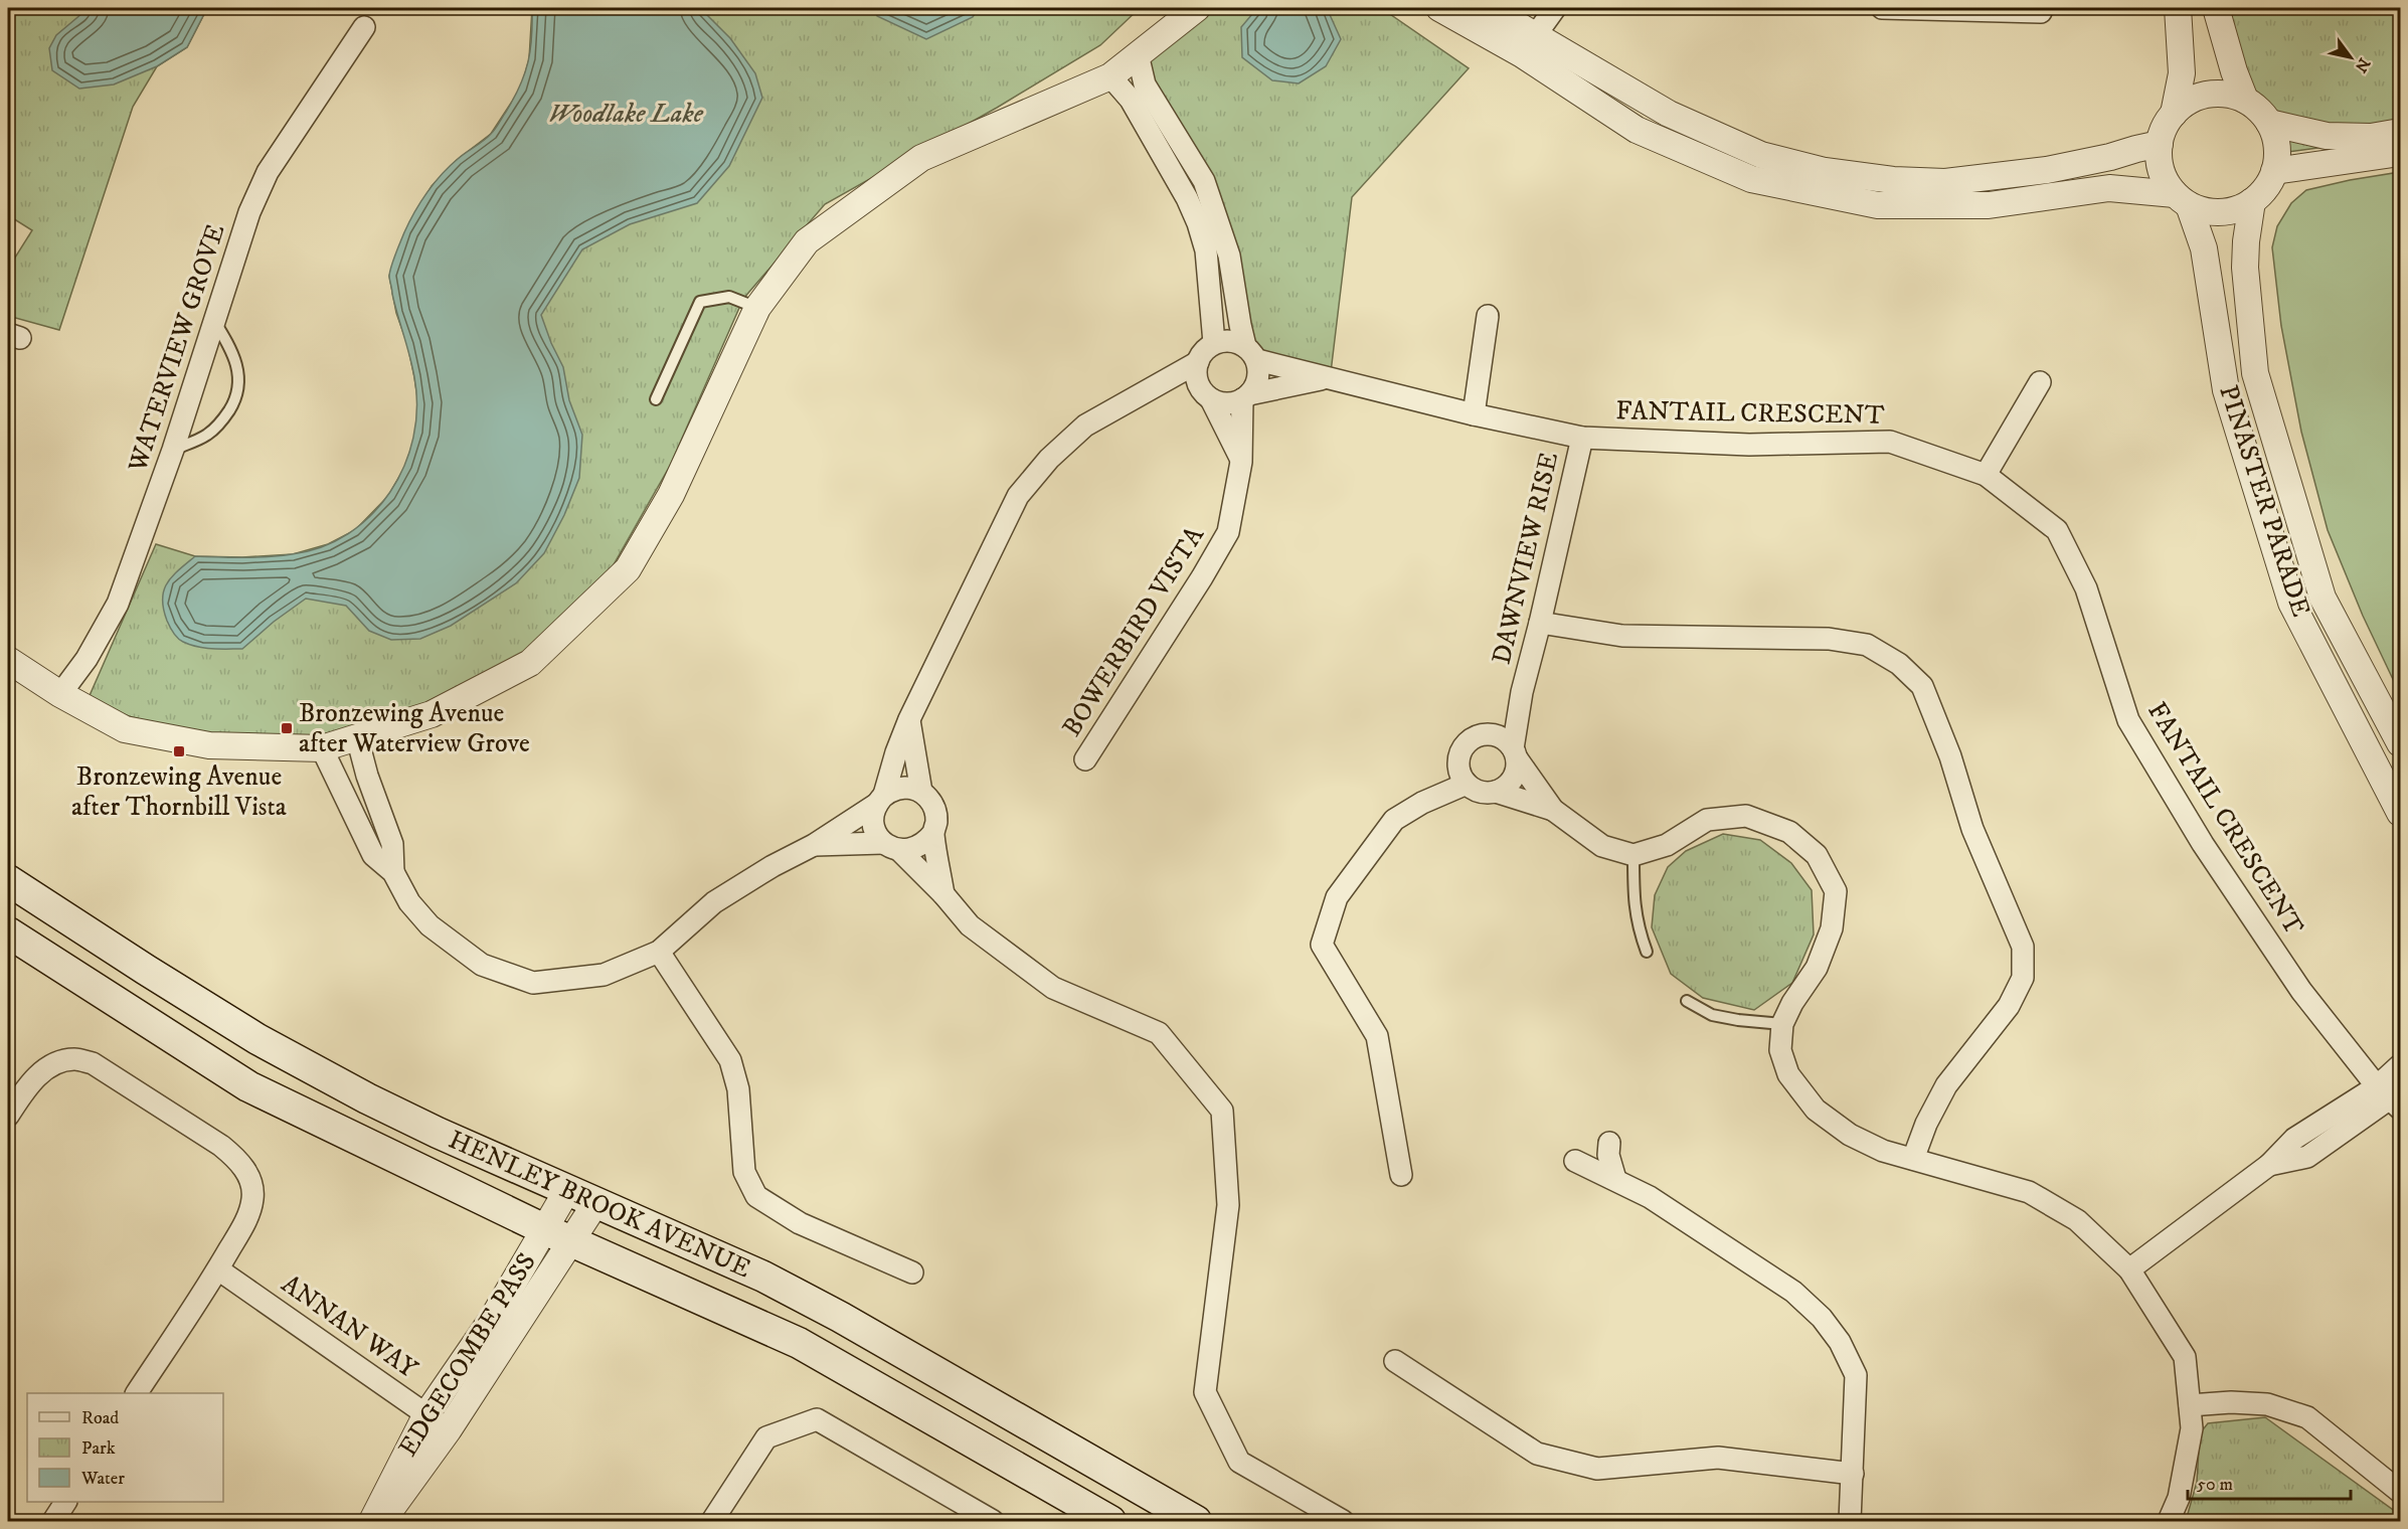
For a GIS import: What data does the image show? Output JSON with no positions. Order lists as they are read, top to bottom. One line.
{"streets":{"main road":["HENLEY BROOK AVENUE"],"street":["WATERVIEW GROVE","FANTAIL CRESCENT","PINASTER PARADE","DAWNVIEW RISE","BOWERBIRD VISTA","ANNAN WAY","EDGECOMBE PASS"]},"crossings":[["FANTAIL CRESCENT","DAWNVIEW RISE"],["FANTAIL CRESCENT","BOWERBIRD VISTA"],["HENLEY BROOK AVENUE","EDGECOMBE PASS"],["ANNAN WAY","EDGECOMBE PASS"]],"water":["Woodlake Lake"],"places":{"transit":["Bronzewing Avenue after Waterview Grove","Bronzewing Avenue after Thornbill Vista"]},"legend":["Road","Park","Water"],"scale_bar":"50 m","north":"bottom right"}
